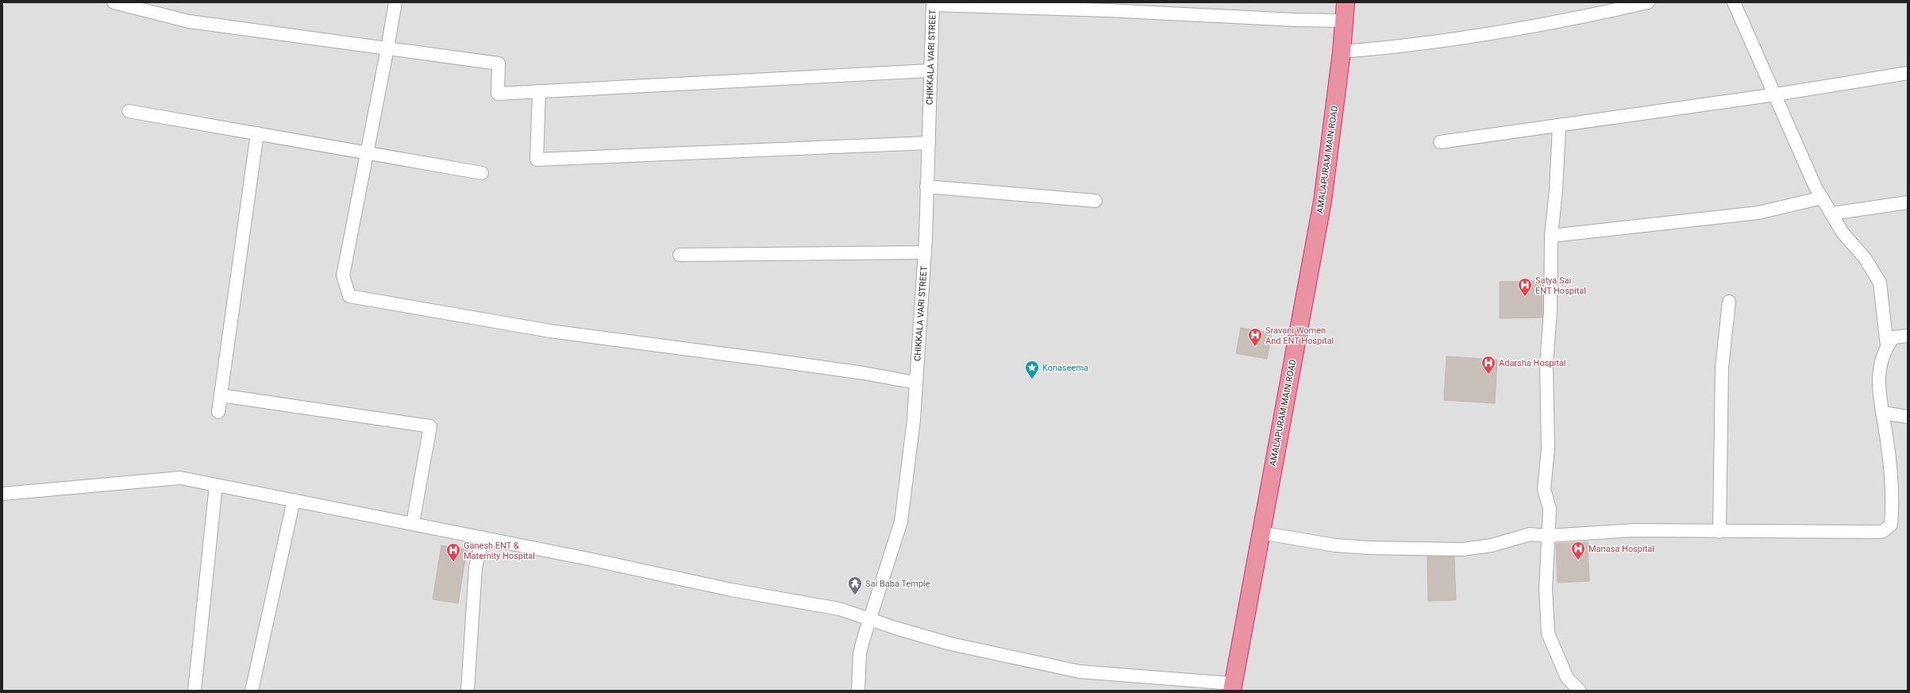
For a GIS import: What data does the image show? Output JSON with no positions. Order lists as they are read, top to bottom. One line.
{"streets":{"highway":["AMALAPURAM MAIN ROAD"],"street":["CHIKKALA VARI STREET"]},"places":{"hospital":["Satya Sai ENT Hospital","Sravani Women And ENT Hospital","Adarsha Hospital","Manasa Hospital","Ganesh ENT & Maternity Hospital"],"place":["Konaseema"],"temple":["Sai Baba Temple"]}}
